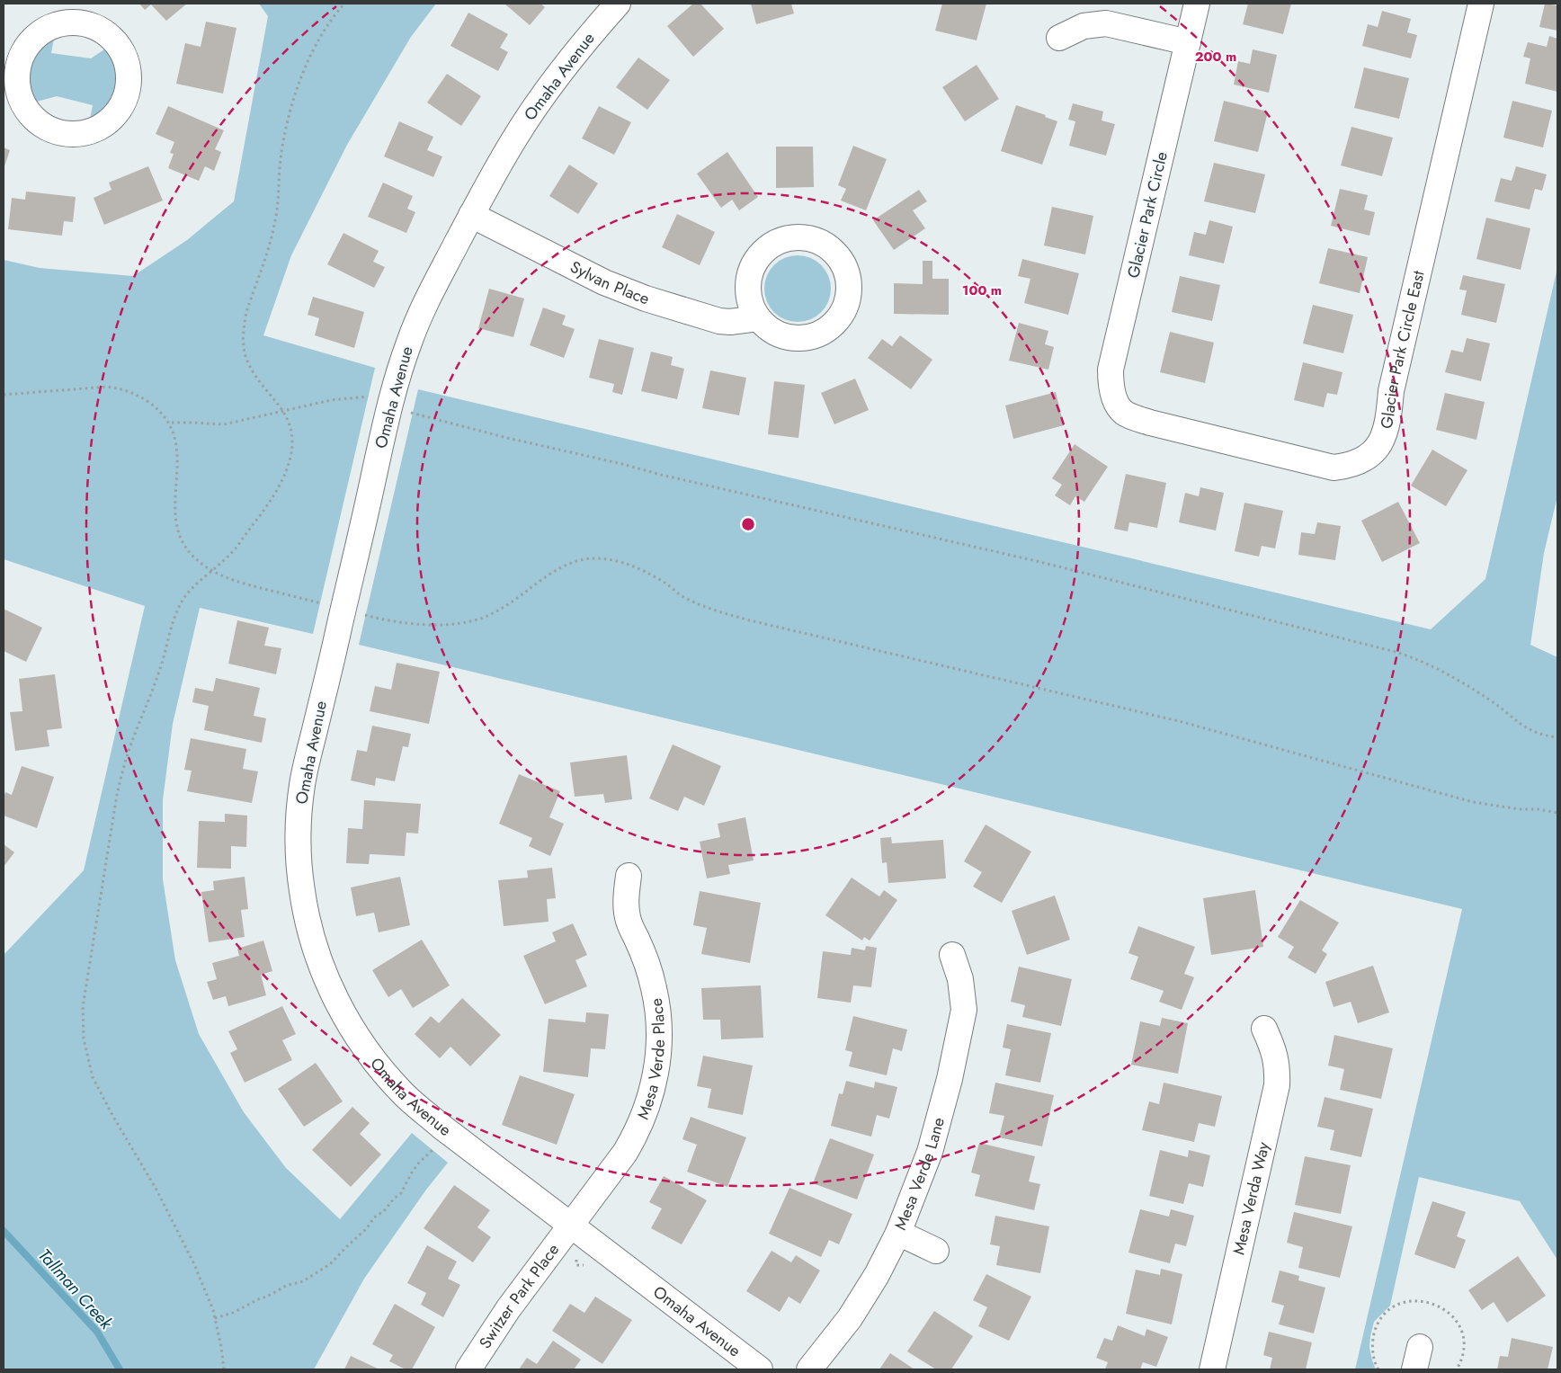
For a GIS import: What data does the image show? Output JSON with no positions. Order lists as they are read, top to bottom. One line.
{"streets":{"street":["Omaha Avenue","Glacier Park Circle","Sylvan Place","Glacier Park Circle East","Mesa Verde Place","Mesa Verde Lane","Mesa Verda Way","Switzer Park Place"]},"crossings":[["Omaha Avenue","Sylvan Place"],["Omaha Avenue","Mesa Verde Place"],["Omaha Avenue","Switzer Park Place"],["Glacier Park Circle","Glacier Park Circle East"],["Mesa Verde Place","Switzer Park Place"]],"water":["Tallman Creek"],"rings":["200 m","100 m"]}
